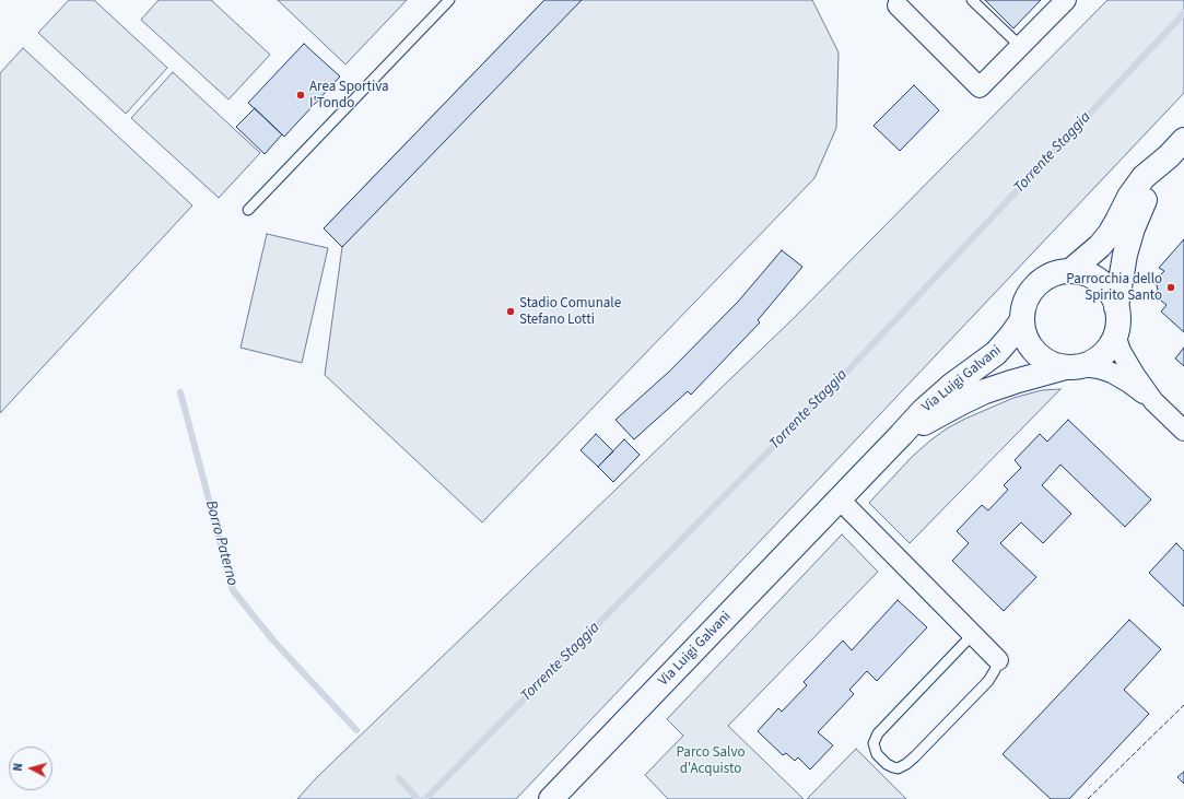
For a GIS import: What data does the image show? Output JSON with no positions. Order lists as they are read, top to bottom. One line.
{"streets":{"main road":["Via Luigi Galvani"]},"water":["Torrente Staggia","Borro Paterno"],"parks":["Parco Salvo d'Acquisto"],"places":["Area Sportiva I'Tondo","Parrocchia dello Spirito Santo","Stadio Comunale Stefano Lotti"],"north":"left"}
